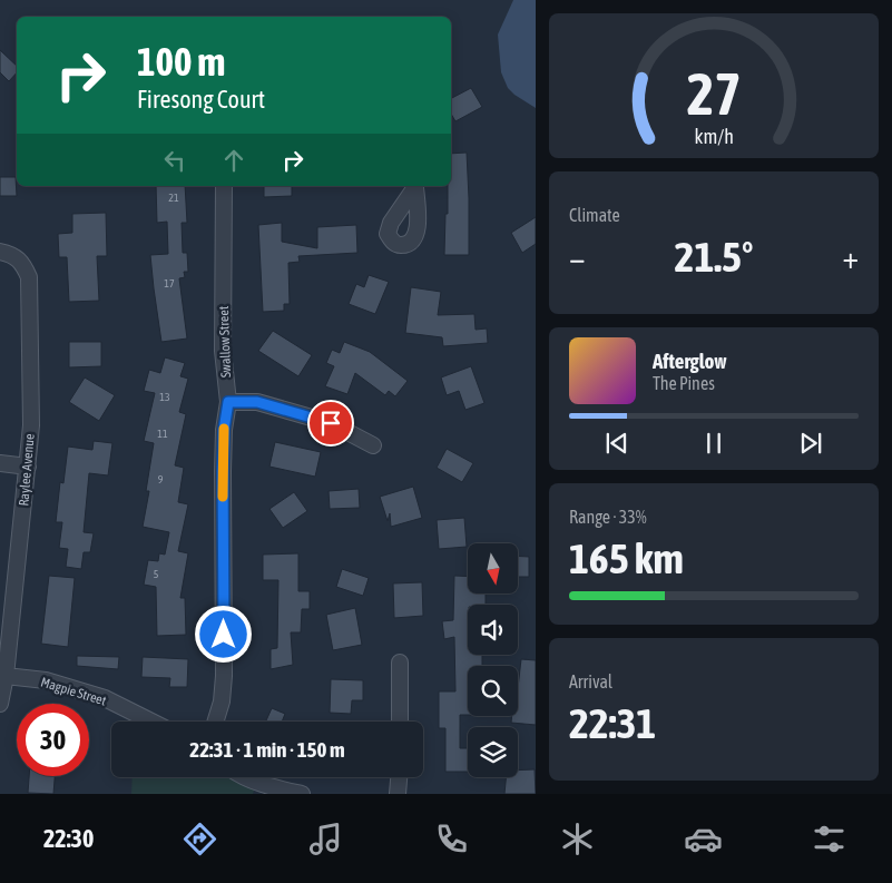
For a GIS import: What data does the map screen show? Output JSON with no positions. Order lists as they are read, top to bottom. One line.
{"streets":{"street":["Swallow Street","Raylee Avenue","Magpie Street"]},"crossings":[["Raylee Avenue","Magpie Street"]],"house_numbers":["21","17","13","11","9","5"],"north":"bottom","page":{"turn":["100 m","Firesong Court"],"tile":["Climate",["Range · 33%","165 km"],["Arrival","22:31"]],"heat":["−","21.5°","+"],"song":["Afterglow","The Pines"],"limit":"30","trip":"22:31 · 1 min · 150 m","tabs":"22:30","gauge":["27","km/h"]}}
